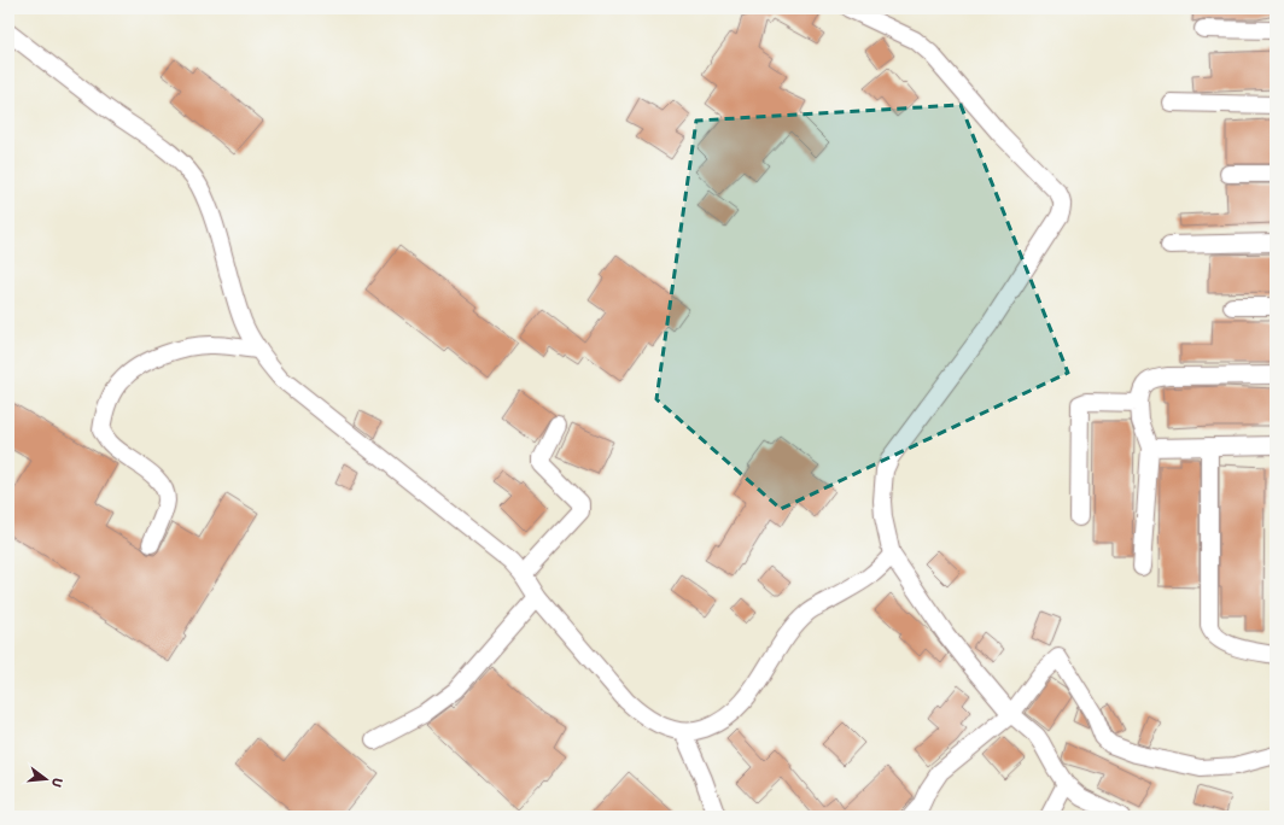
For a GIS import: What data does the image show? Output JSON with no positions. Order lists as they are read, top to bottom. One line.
{"north":"right"}
